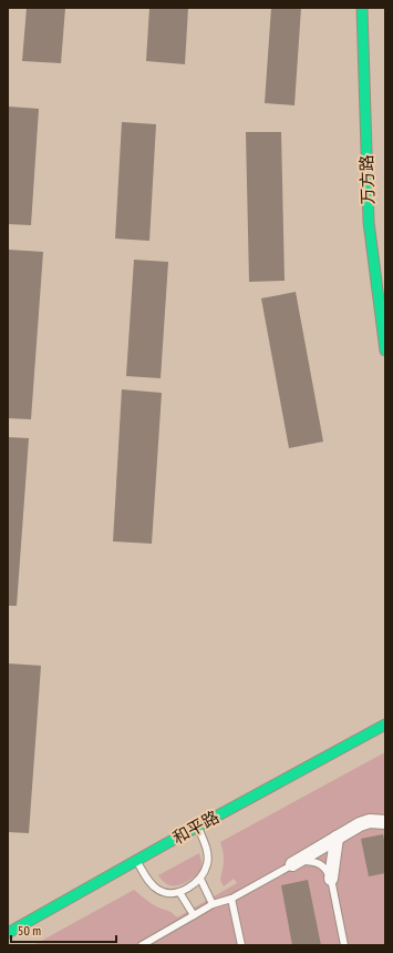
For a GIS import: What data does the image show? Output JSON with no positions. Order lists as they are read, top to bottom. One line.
{"streets":{"street":["万方路","和平路"]},"scale_bar":"50 m"}
